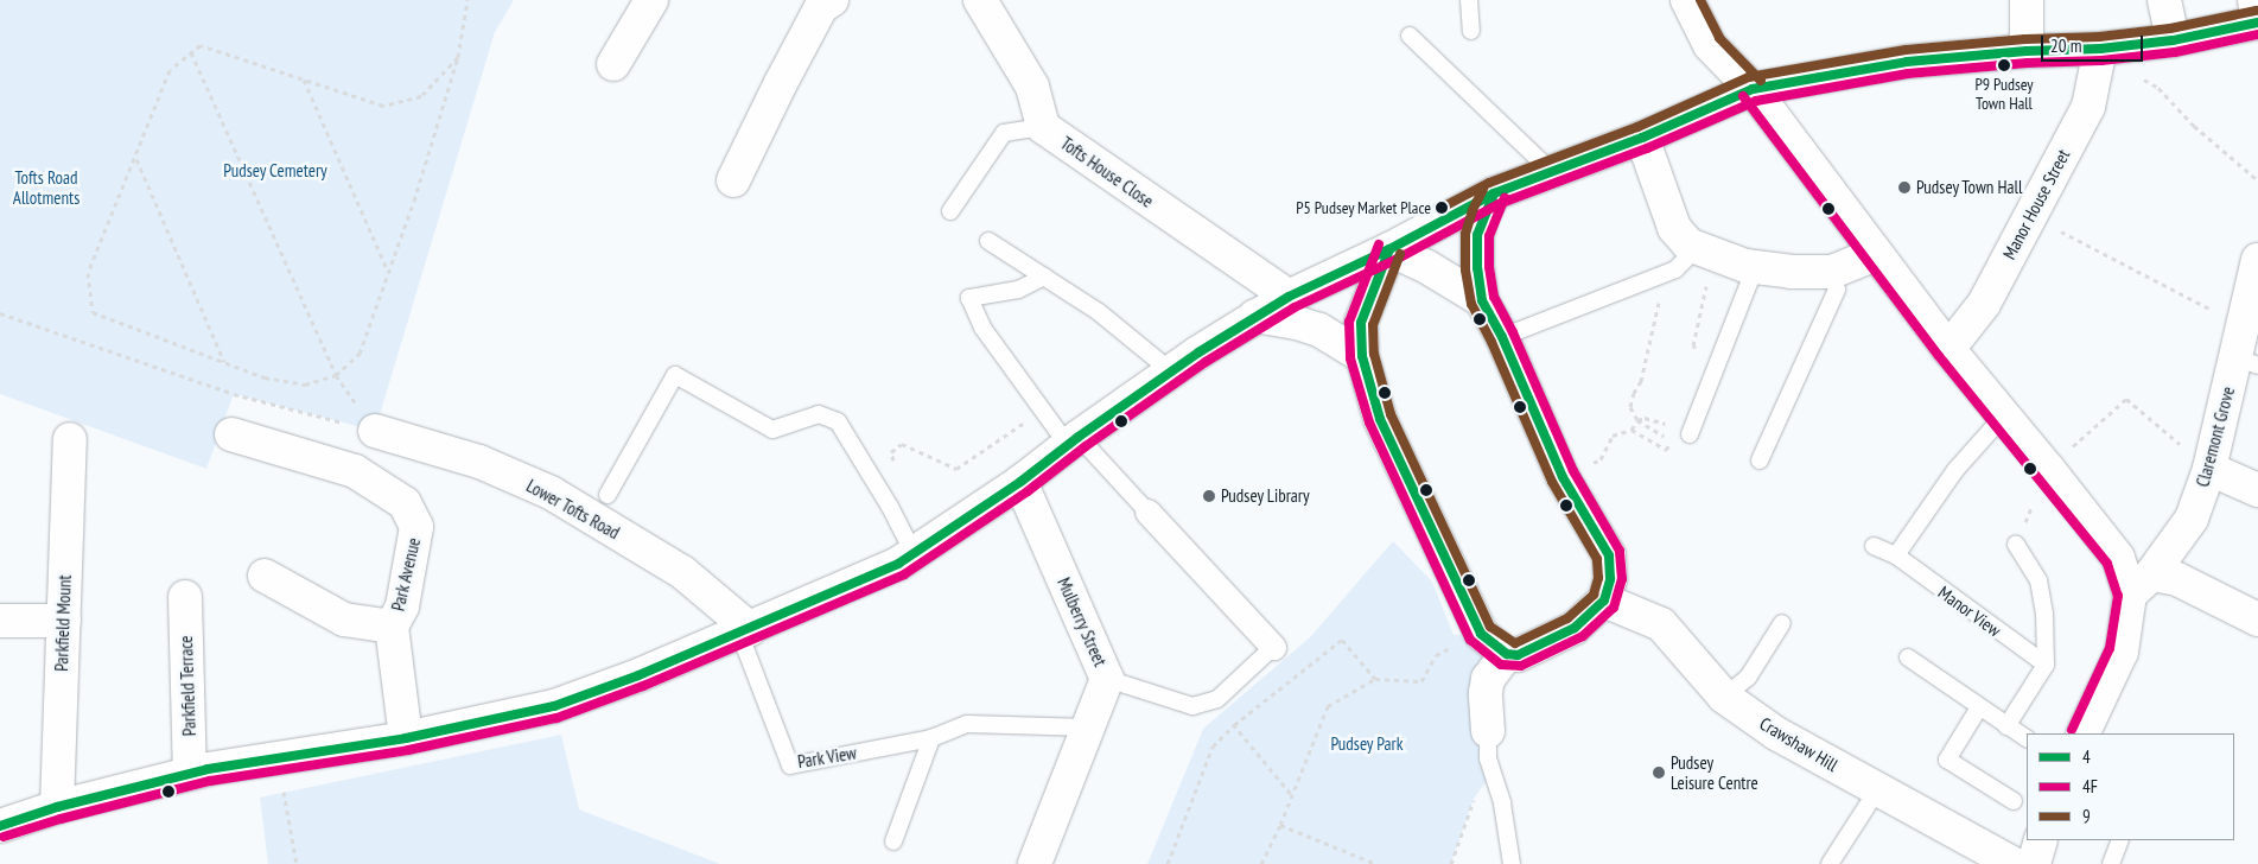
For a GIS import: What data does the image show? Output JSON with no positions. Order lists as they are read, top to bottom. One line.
{"streets":{"street":["Tofts House Close","Manor House Street","Claremont Grove","Lower Tofts Road","Park Avenue","Mulberry Street","Parkfield Mount","Parkfield Terrace","Crawshaw Hill"],"lane":["Manor View","Park View"]},"crossings":[["Lower Tofts Road","Park View"],["Mulberry Street","Park View"]],"parks":["Pudsey Cemetery","Tofts Road Allotments","Pudsey Park"],"places":["P9 Pudsey Town Hall","Pudsey Town Hall","P5 Pudsey Market Place","Pudsey Library","Pudsey Leisure Centre"],"lines":["transit line 9","transit line 4","transit line 4F"],"legend":["4","4F","9"],"scale_bar":"20 m"}
